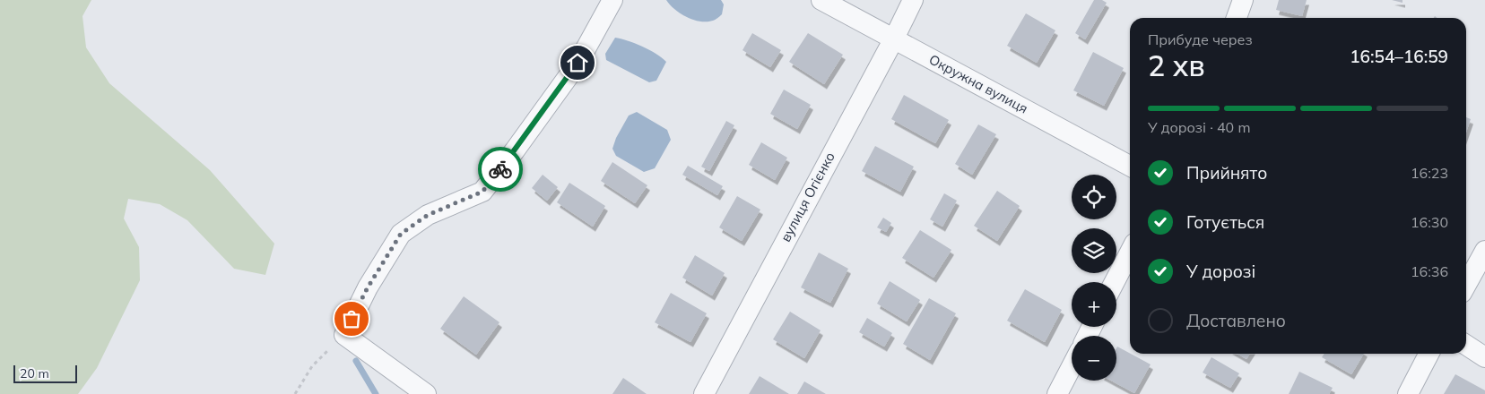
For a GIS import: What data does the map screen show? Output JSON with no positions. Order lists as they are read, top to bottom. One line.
{"streets":{"street":["Окружна вулиця","вулиця Огієнко"]},"crossings":[["Окружна вулиця","вулиця Огієнко"]],"scale_bar":"20 m","page":{"heading":["2 хв","Прибуде через","16:54–16:59"],"bar":"У дорозі · 40 m","list":[["Прийнято","16:23"],["Готується","16:30"],["У дорозі","16:36"],"Доставлено"],"map_buttons":["+","−"],"scale":"20 m"}}
